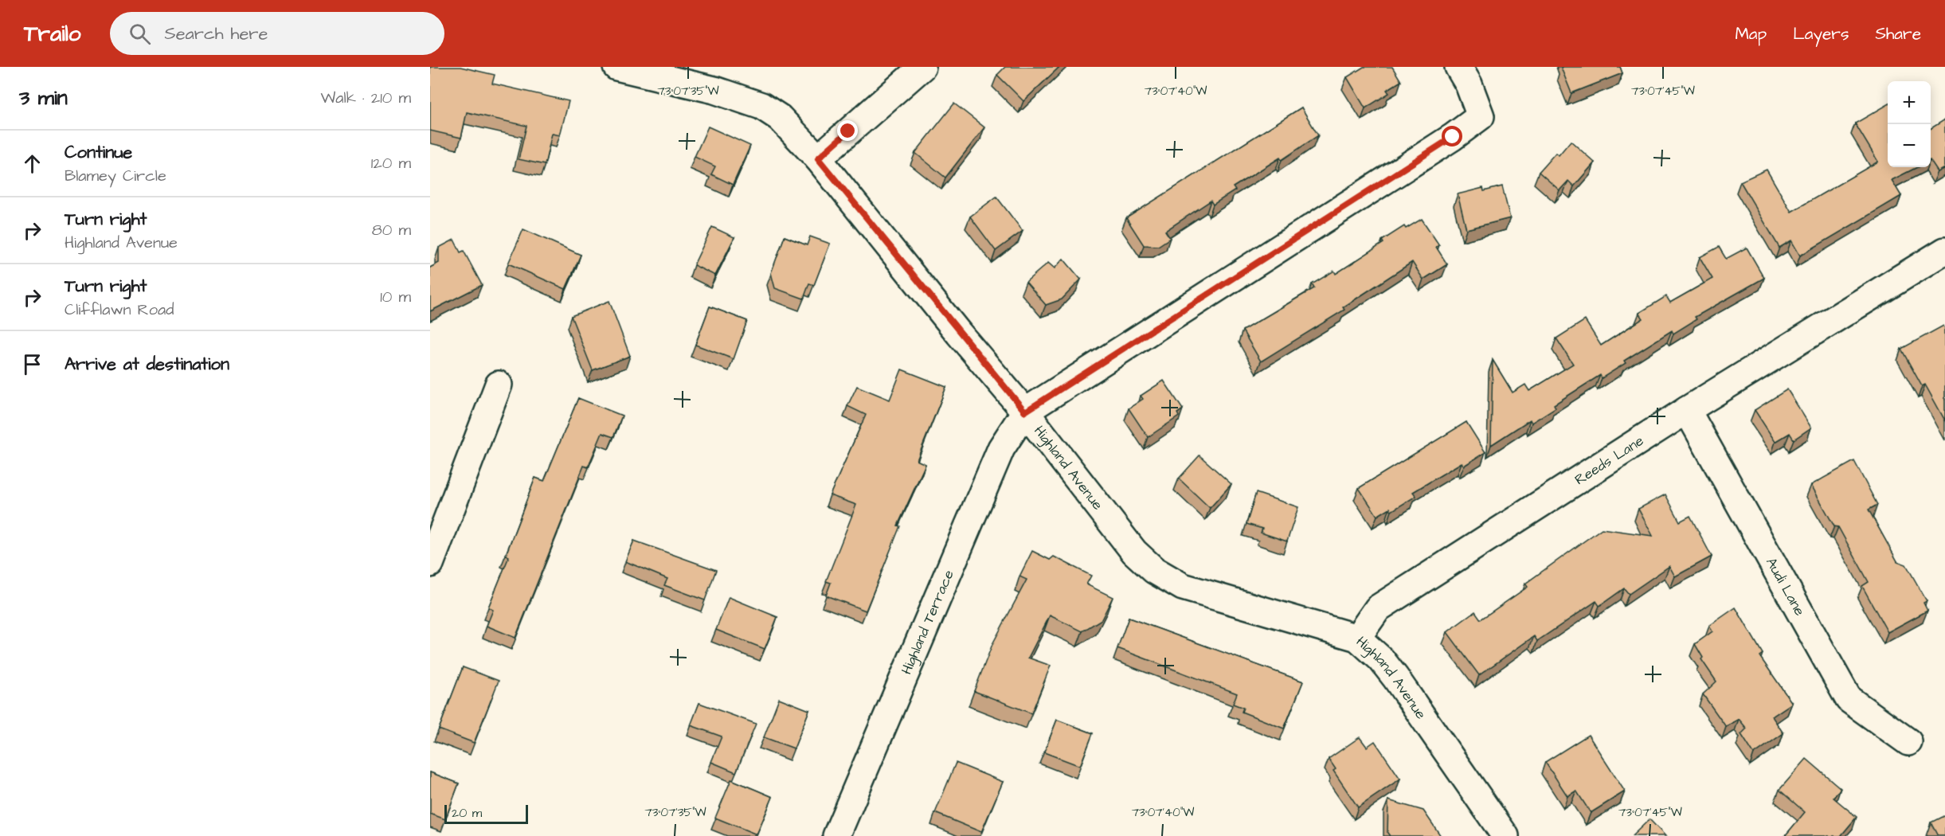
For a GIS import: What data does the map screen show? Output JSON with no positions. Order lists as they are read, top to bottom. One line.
{"streets":{"street":["Reeds Lane","Highland Avenue","Audi Lane","Highland Terrace"]},"crossings":[["Reeds Lane","Highland Avenue"],["Reeds Lane","Audi Lane"],["Highland Avenue","Highland Terrace"]],"scale_bar":"20 m","page":{"header":"Trailo","search":"Search here","nav":["Map","Layers","Share"],"heading":["3 min","Walk · 210 m"],"map_buttons":["+","−"],"list":[["Continue","Blamey Circle","120 m"],["Turn right","Highland Avenue","80 m"],["Turn right","Clifflawn Road","10 m"],"Arrive at destination"],"scale":"20 m"},"coordinates":["73°07'35\"W","73°07'40\"W","73°07'45\"W"]}
